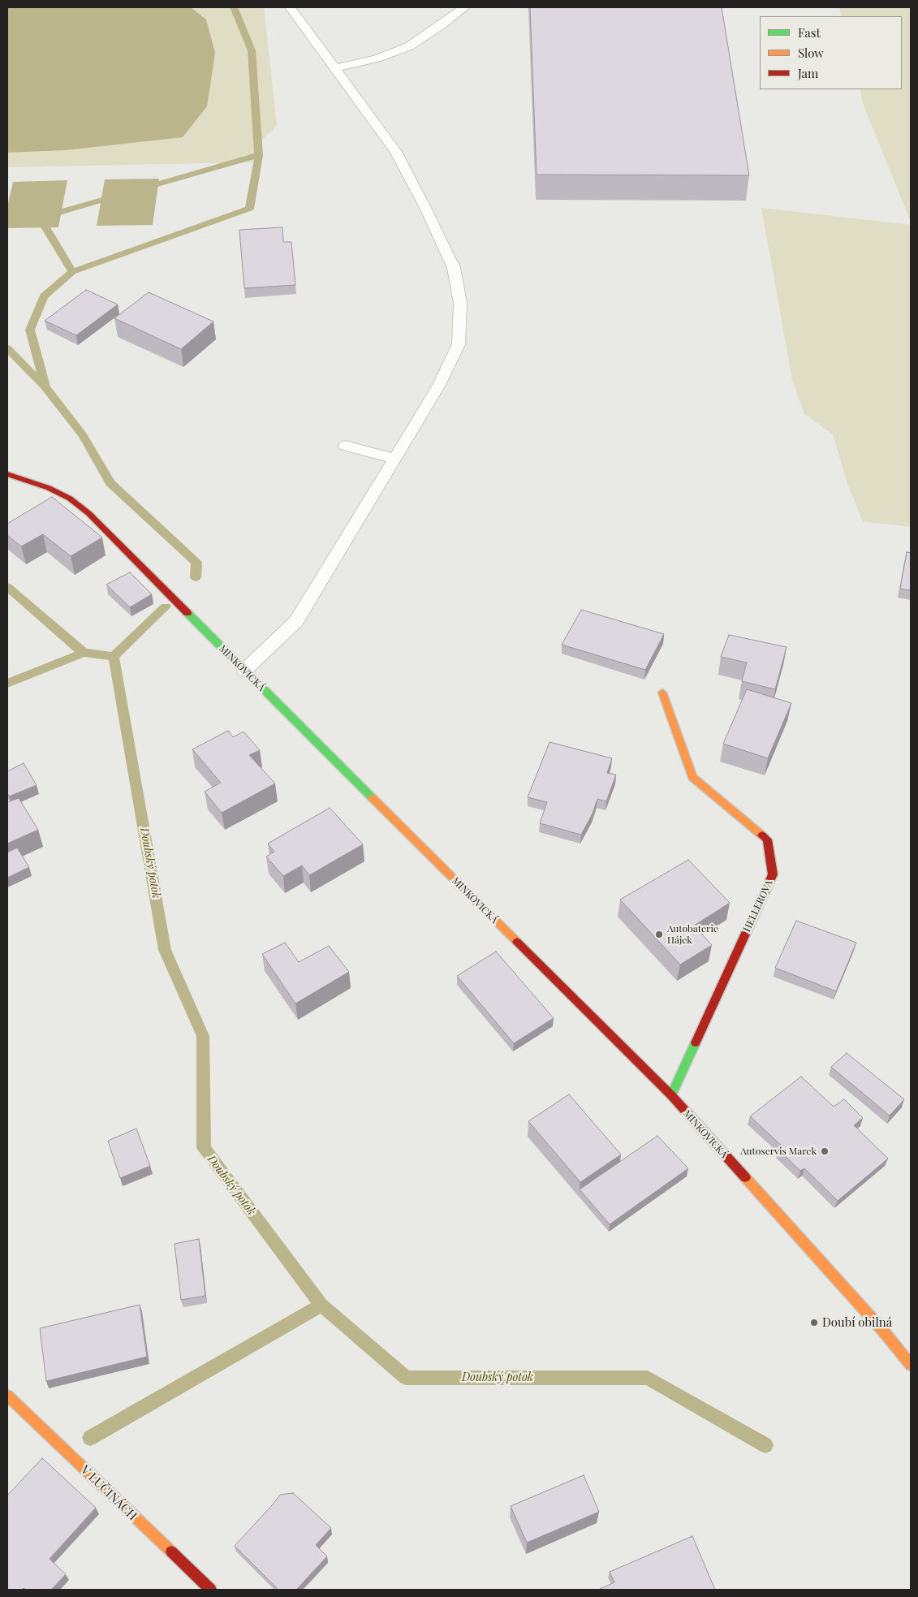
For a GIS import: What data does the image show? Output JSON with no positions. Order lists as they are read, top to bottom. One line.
{"streets":{"street":["MINKOVICKÁ","HELLEROVA","V LUČINÁCH"]},"crossings":[["MINKOVICKÁ","HELLEROVA"]],"water":["Doubský potok"],"places":["Autobaterie Hájek","Autoservis Marek","Doubí obilná"],"legend":["Fast","Slow","Jam"]}
